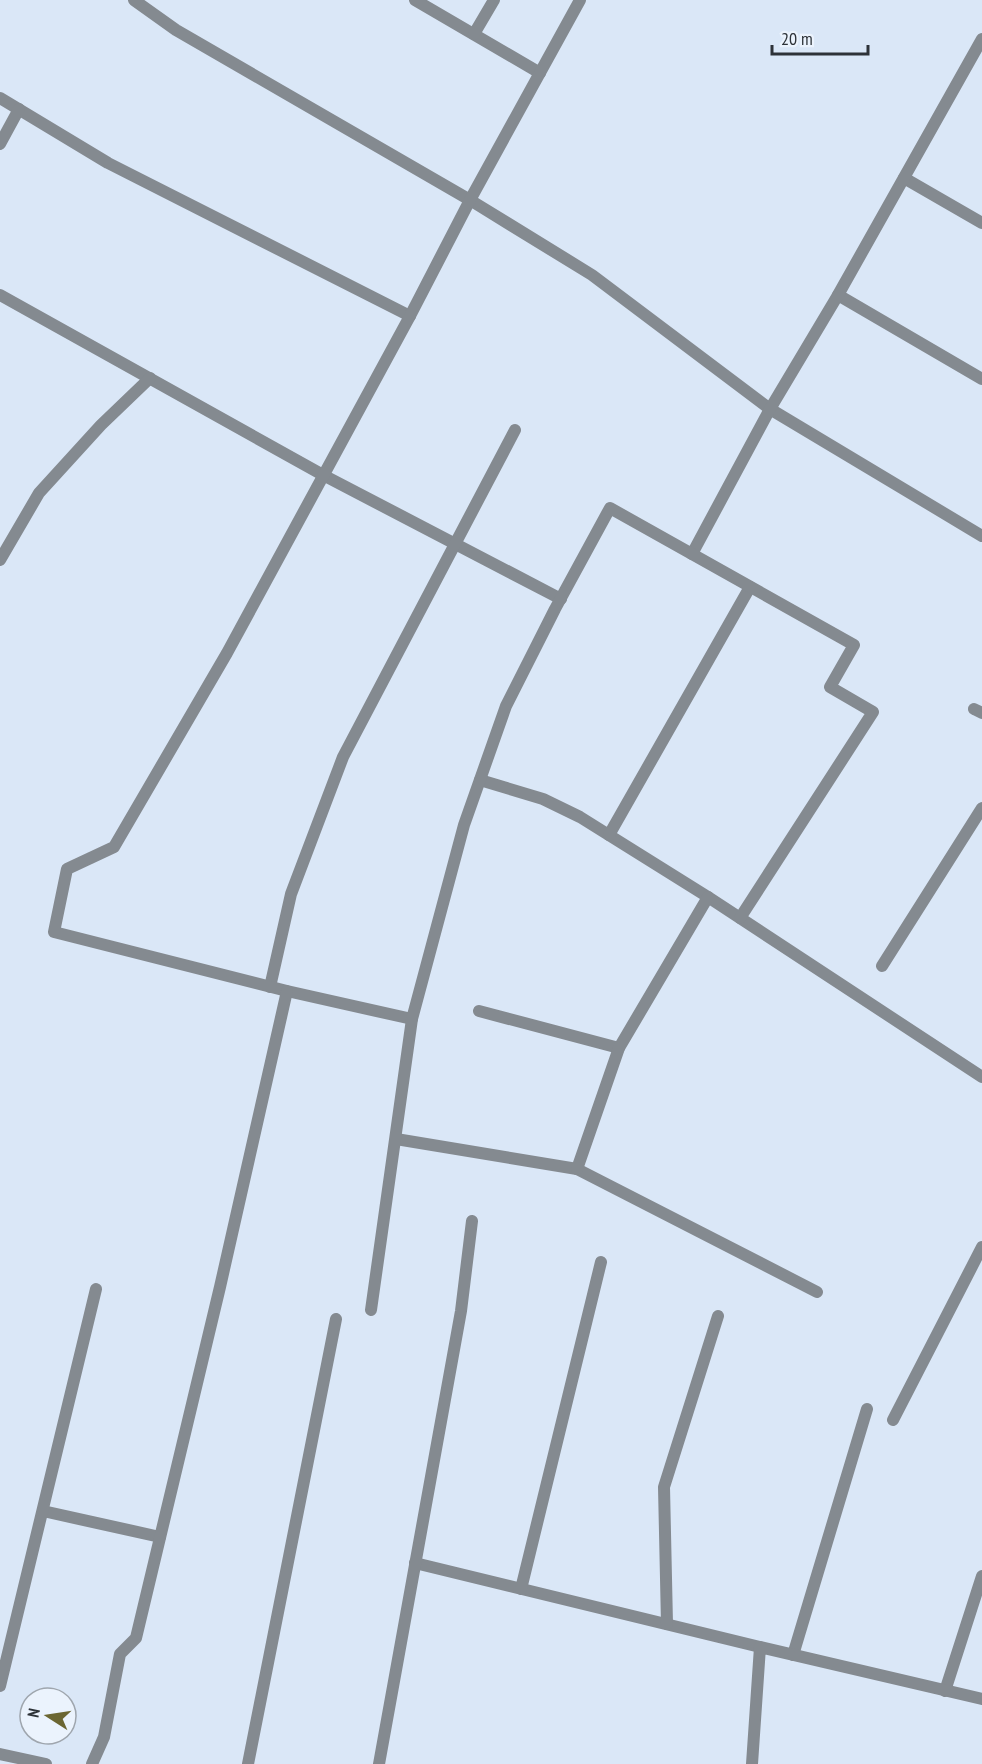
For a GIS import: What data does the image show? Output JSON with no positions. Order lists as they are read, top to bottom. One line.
{"scale_bar":"20 m","north":"left"}
